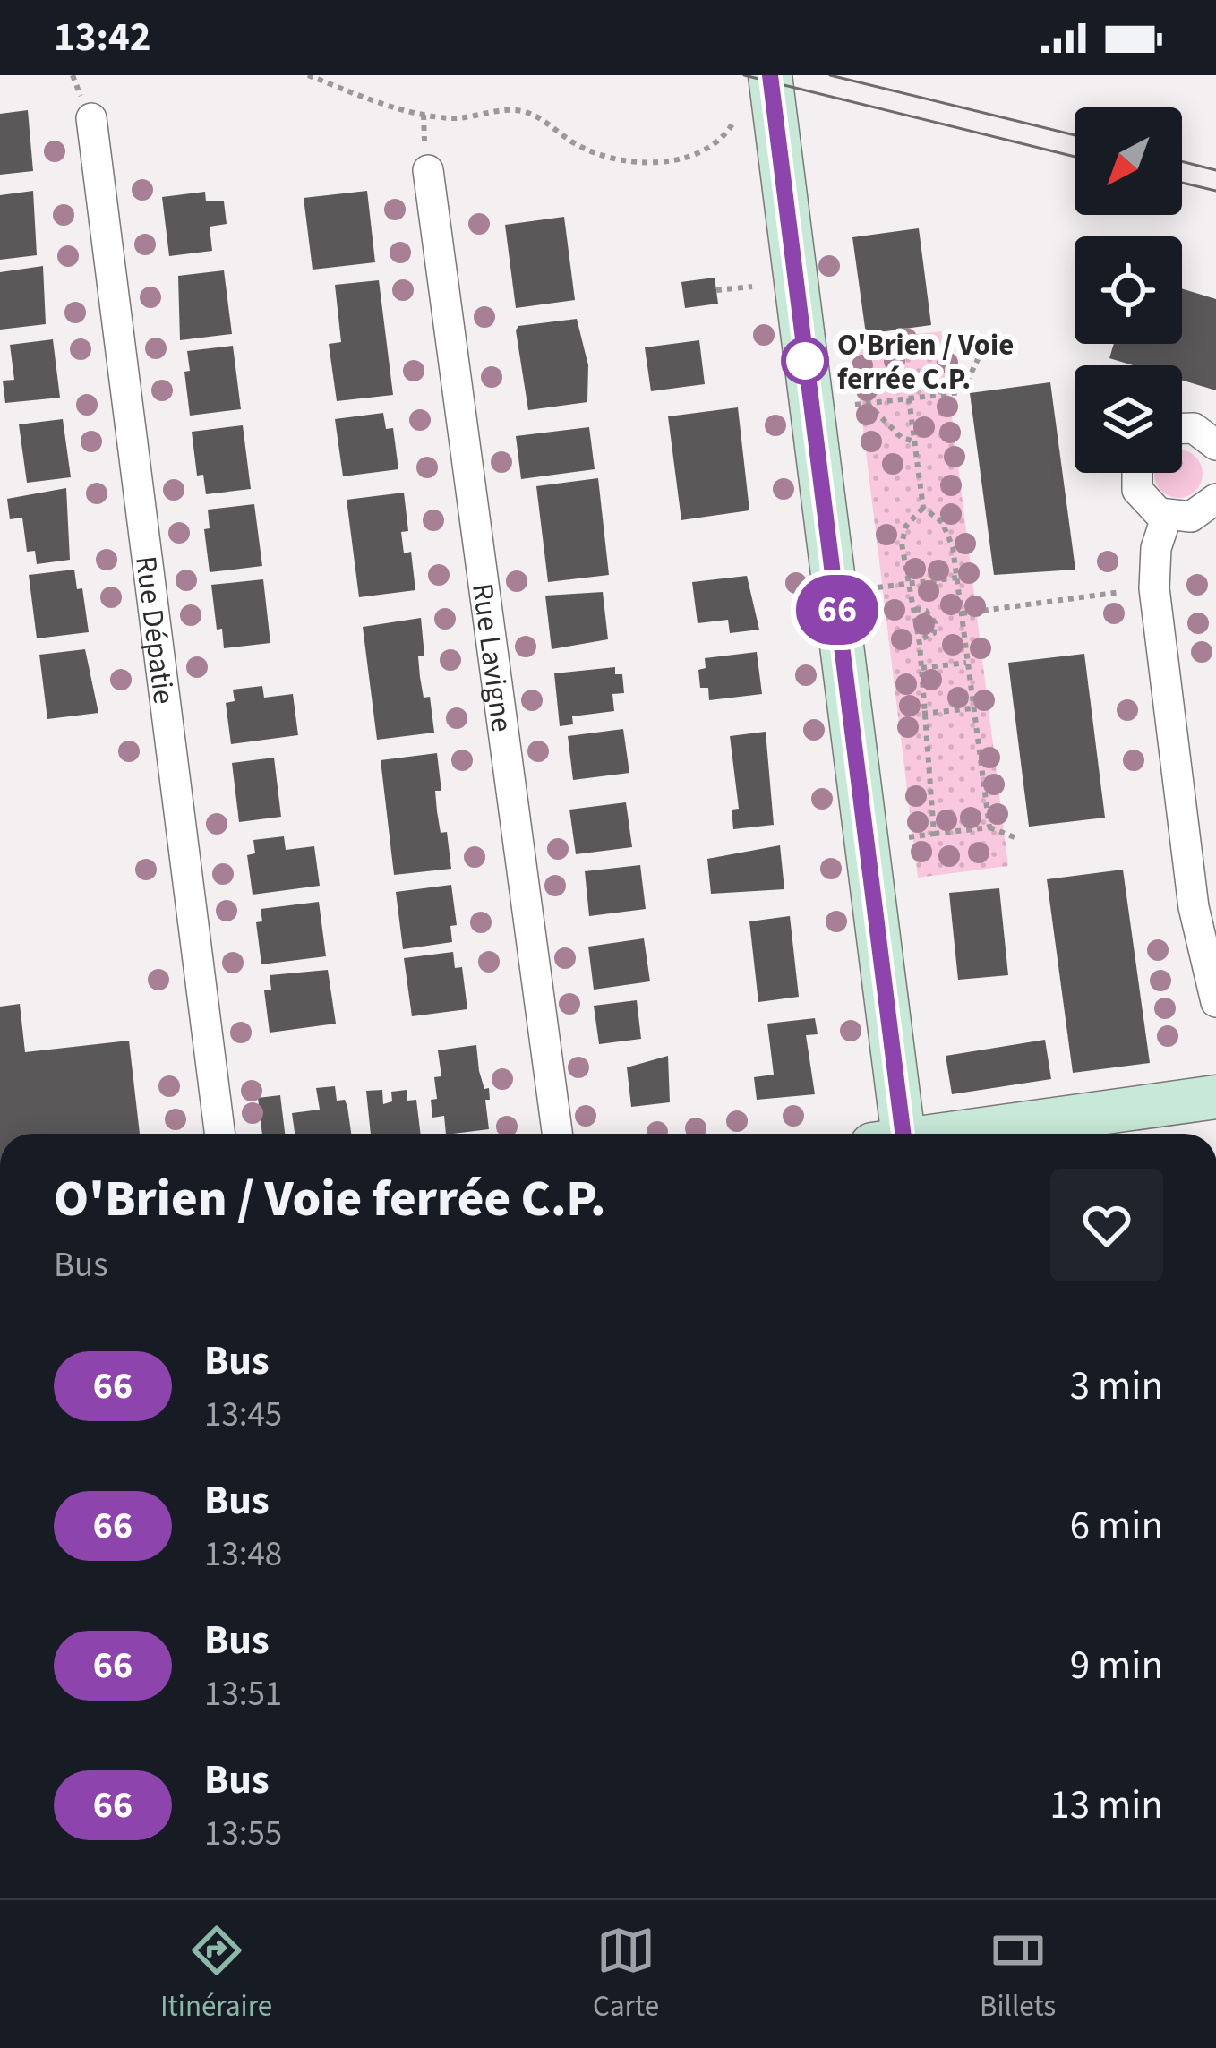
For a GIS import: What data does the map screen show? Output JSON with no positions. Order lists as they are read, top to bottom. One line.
{"streets":{"street":["Rue Dépatie","Rue Lavigne"]},"places":["O'Brien / Voie ferrée C.P."],"lines":["bus line 66"],"north":"bottom left","page":{"status":"13:42","on_map":"66","heading":["O'Brien / Voie ferrée C.P.","Bus"],"list":[{"mark":"66","name":"Bus","note":"13:45","value":"3 min"},{"mark":"66","name":"Bus","note":"13:48","value":"6 min"},{"mark":"66","name":"Bus","note":"13:51","value":"9 min"},{"mark":"66","name":"Bus","note":"13:55","value":"13 min"}],"tabs":["Itinéraire","Carte","Billets"]}}
